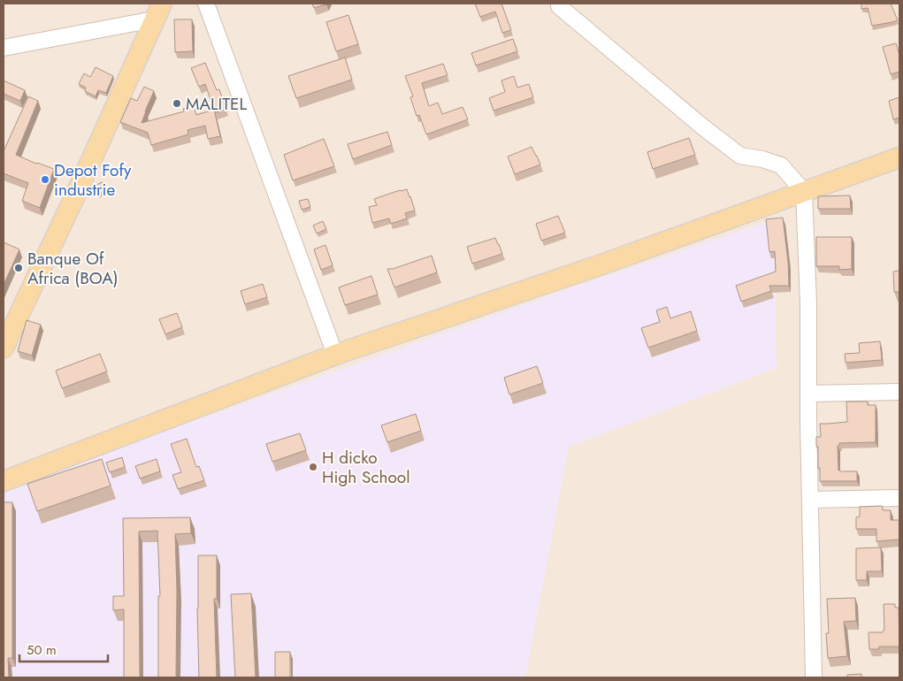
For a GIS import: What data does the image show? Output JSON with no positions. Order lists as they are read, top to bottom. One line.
{"places":["MALITEL","Depot Fofy industrie","Banque Of Africa (BOA)","H dicko High School"],"scale_bar":"50 m"}
